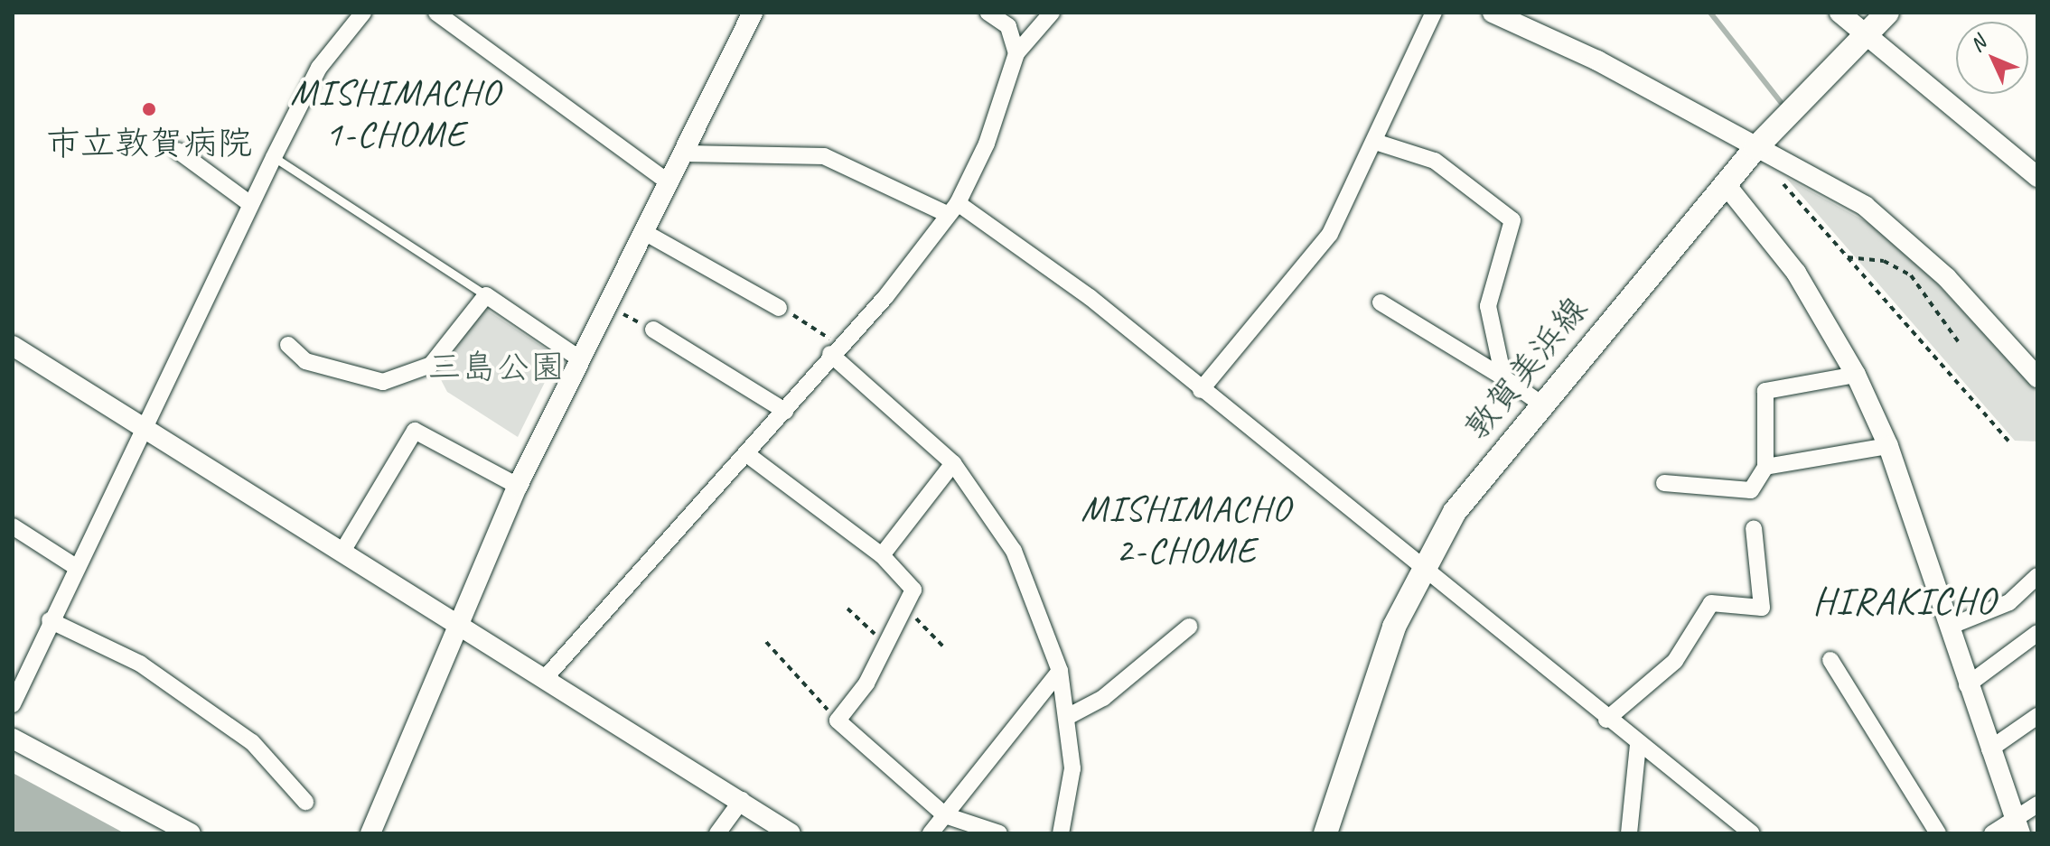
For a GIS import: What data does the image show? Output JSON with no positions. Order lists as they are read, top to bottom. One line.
{"streets":{"main road":["敦賀美浜線"]},"districts":["MISHIMACHO 1-CHOME","MISHIMACHO 2-CHOME","HIRAKICHO"],"parks":["三島公園"],"places":["市立敦賀病院"],"north":"top left"}
